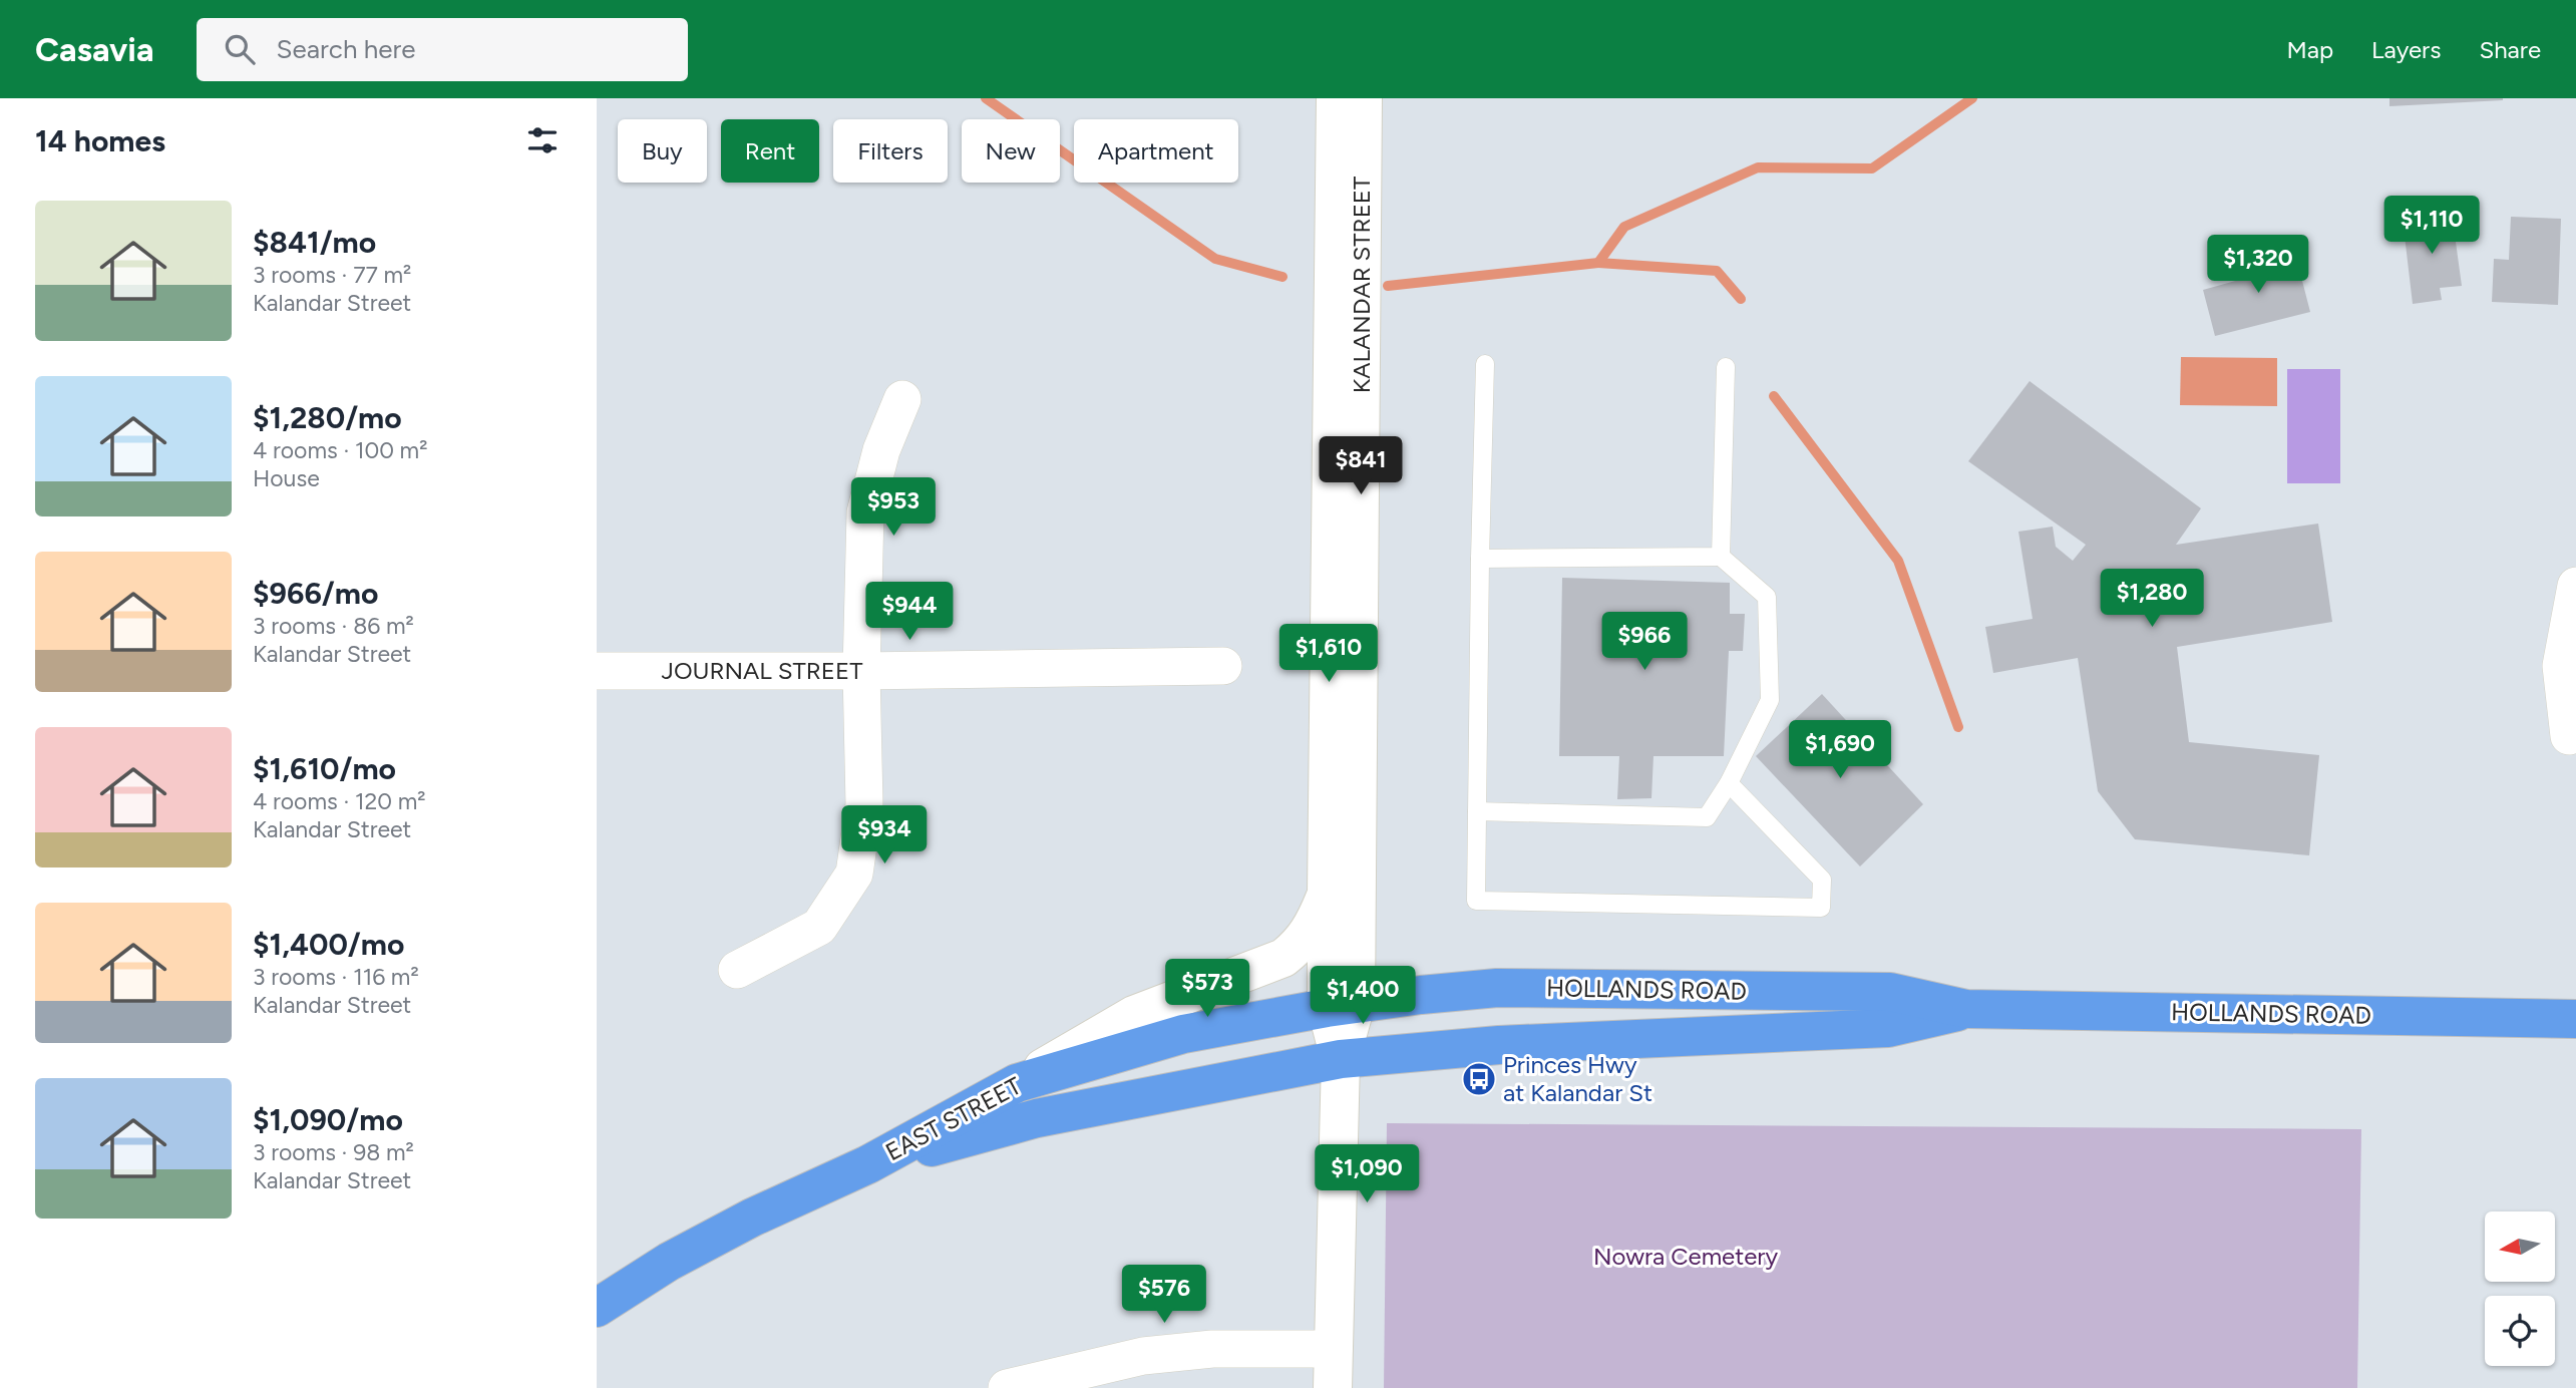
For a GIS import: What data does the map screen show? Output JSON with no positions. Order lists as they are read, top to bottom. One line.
{"streets":{"highway":["HOLLANDS ROAD","EAST STREET"],"main road":["KALANDAR STREET"],"street":["JOURNAL STREET"]},"crossings":[["KALANDAR STREET","HOLLANDS ROAD"],["KALANDAR STREET","EAST STREET"],["HOLLANDS ROAD","EAST STREET"]],"parks":["Nowra Cemetery"],"places":{"bus stop":["Princes Hwy at Kalandar St"]},"north":"left","page":{"header":"Casavia","search":"Search here","nav":["Map","Layers","Share"],"heading":"14 homes","chip":["Buy","Rent","Filters","New","Apartment"],"list":[{"name":"$841/mo","note":"3 rooms · 77 m² · Kalandar Street"},{"name":"$1,280/mo","note":"4 rooms · 100 m² · House"},{"name":"$966/mo","note":"3 rooms · 86 m² · Kalandar Street"},{"name":"$1,610/mo","note":"4 rooms · 120 m² · Kalandar Street"},{"name":"$1,400/mo","note":"3 rooms · 116 m² · Kalandar Street"},{"name":"$1,090/mo","note":"3 rooms · 98 m² · Kalandar Street"}],"price":["$1,110","$1,320","$841","$953","$1,280","$944","$966","$1,610","$1,690","$934","$573","$1,400","$1,090","$576"]}}
